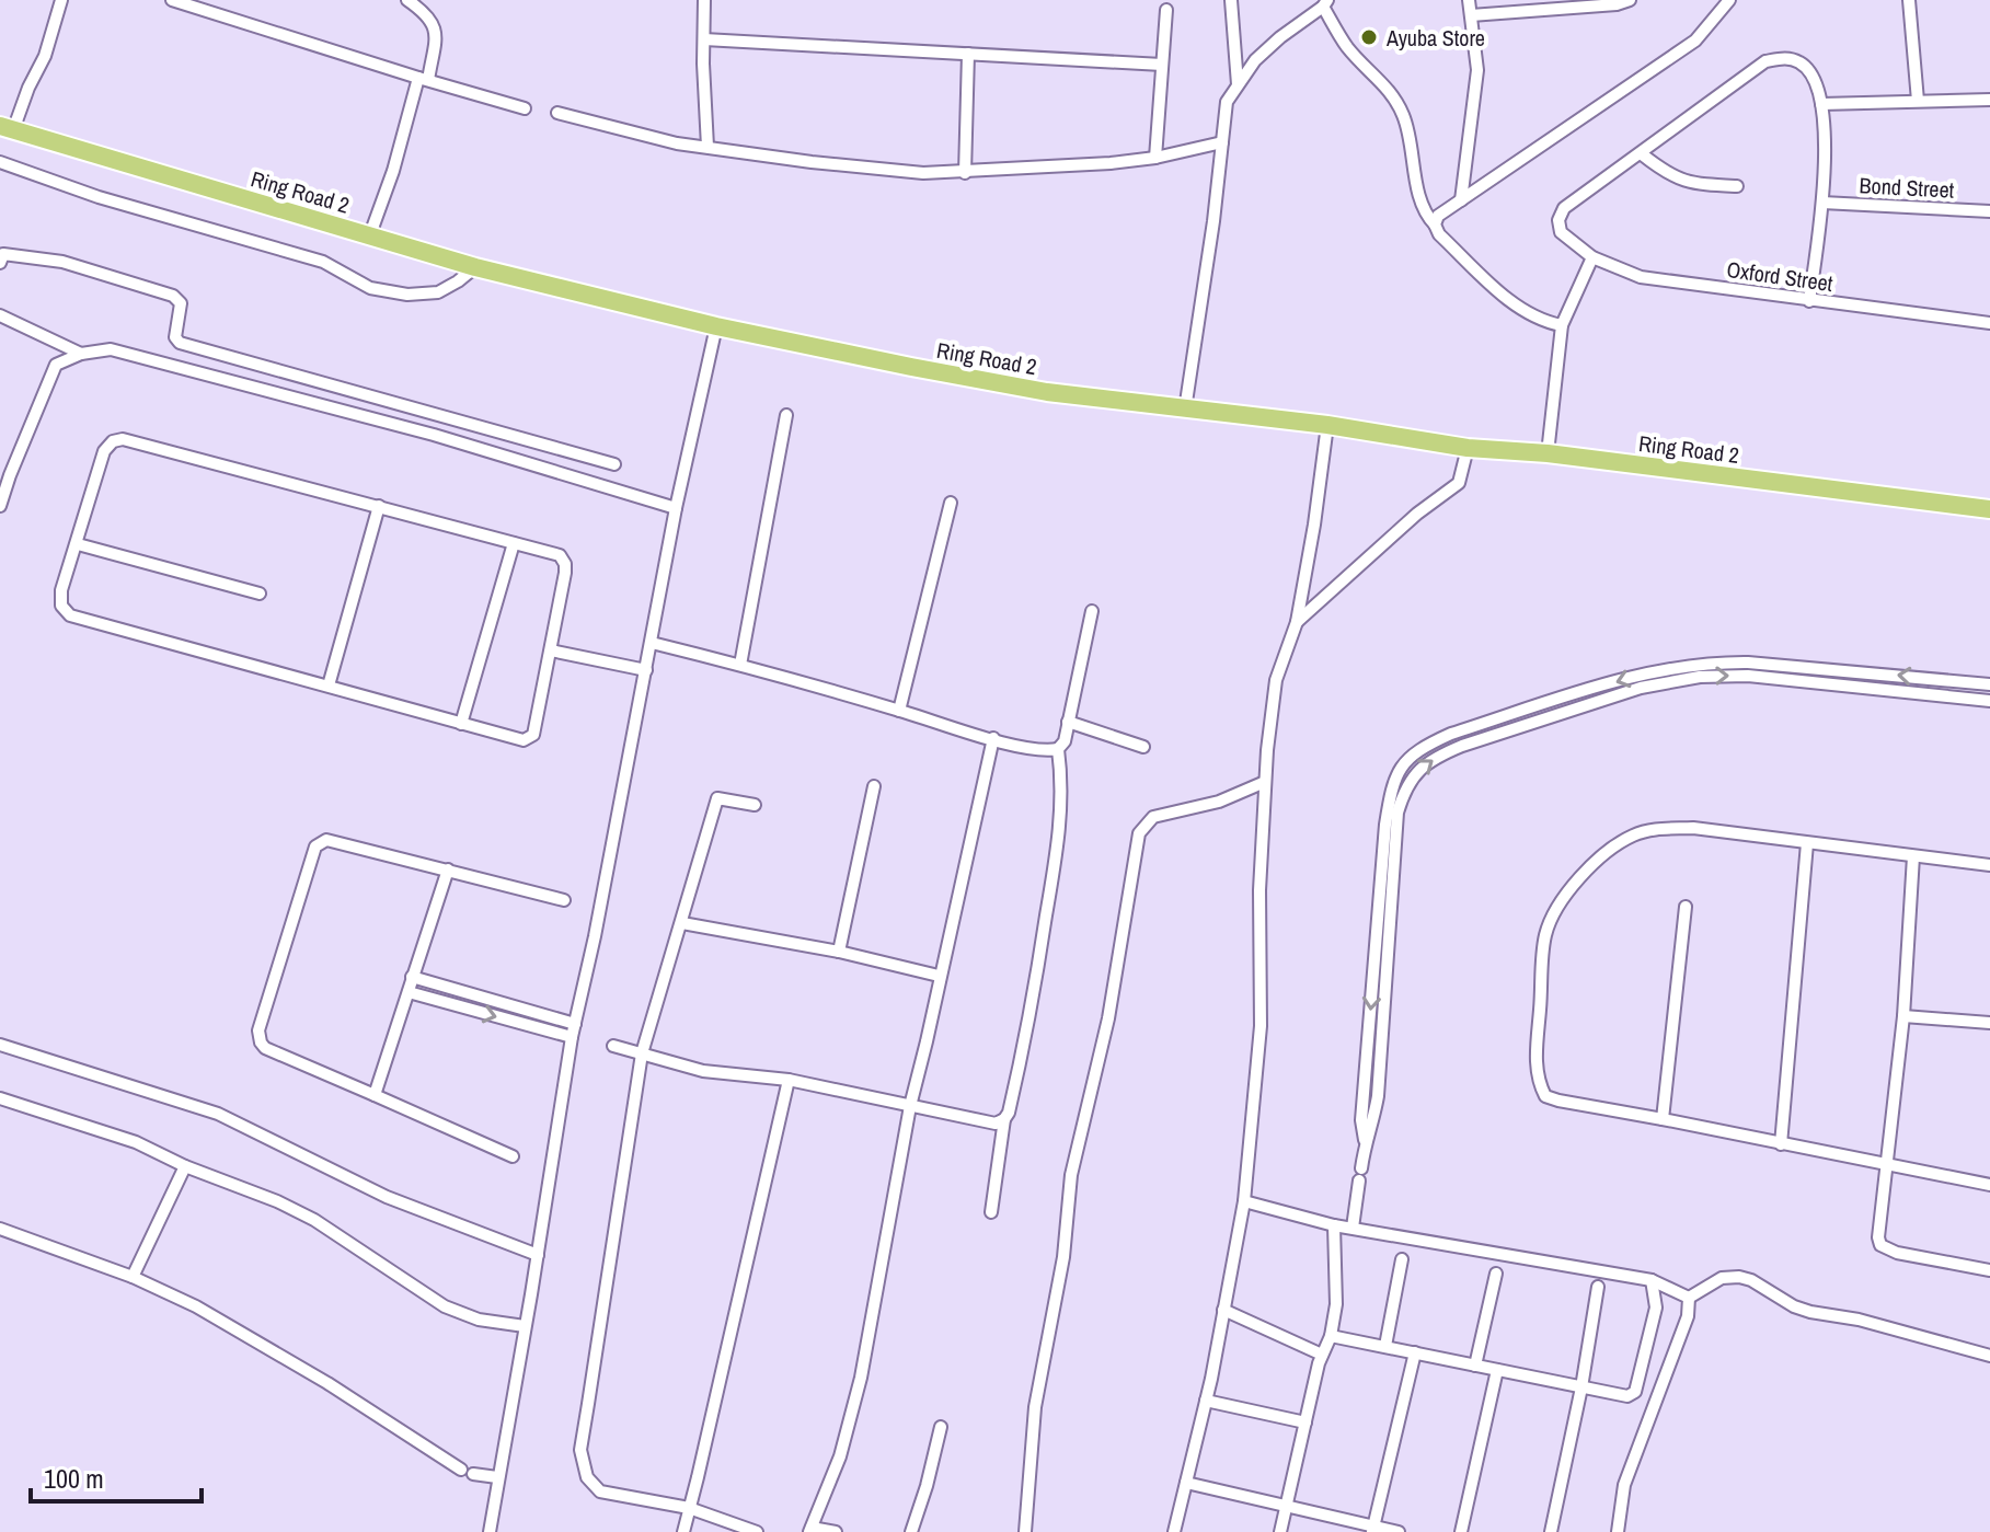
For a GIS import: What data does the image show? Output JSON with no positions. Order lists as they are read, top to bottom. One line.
{"streets":{"main road":["Ring Road 2"],"street":["Bond Street","Oxford Street"]},"places":["Ayuba Store"],"scale_bar":"100 m"}
